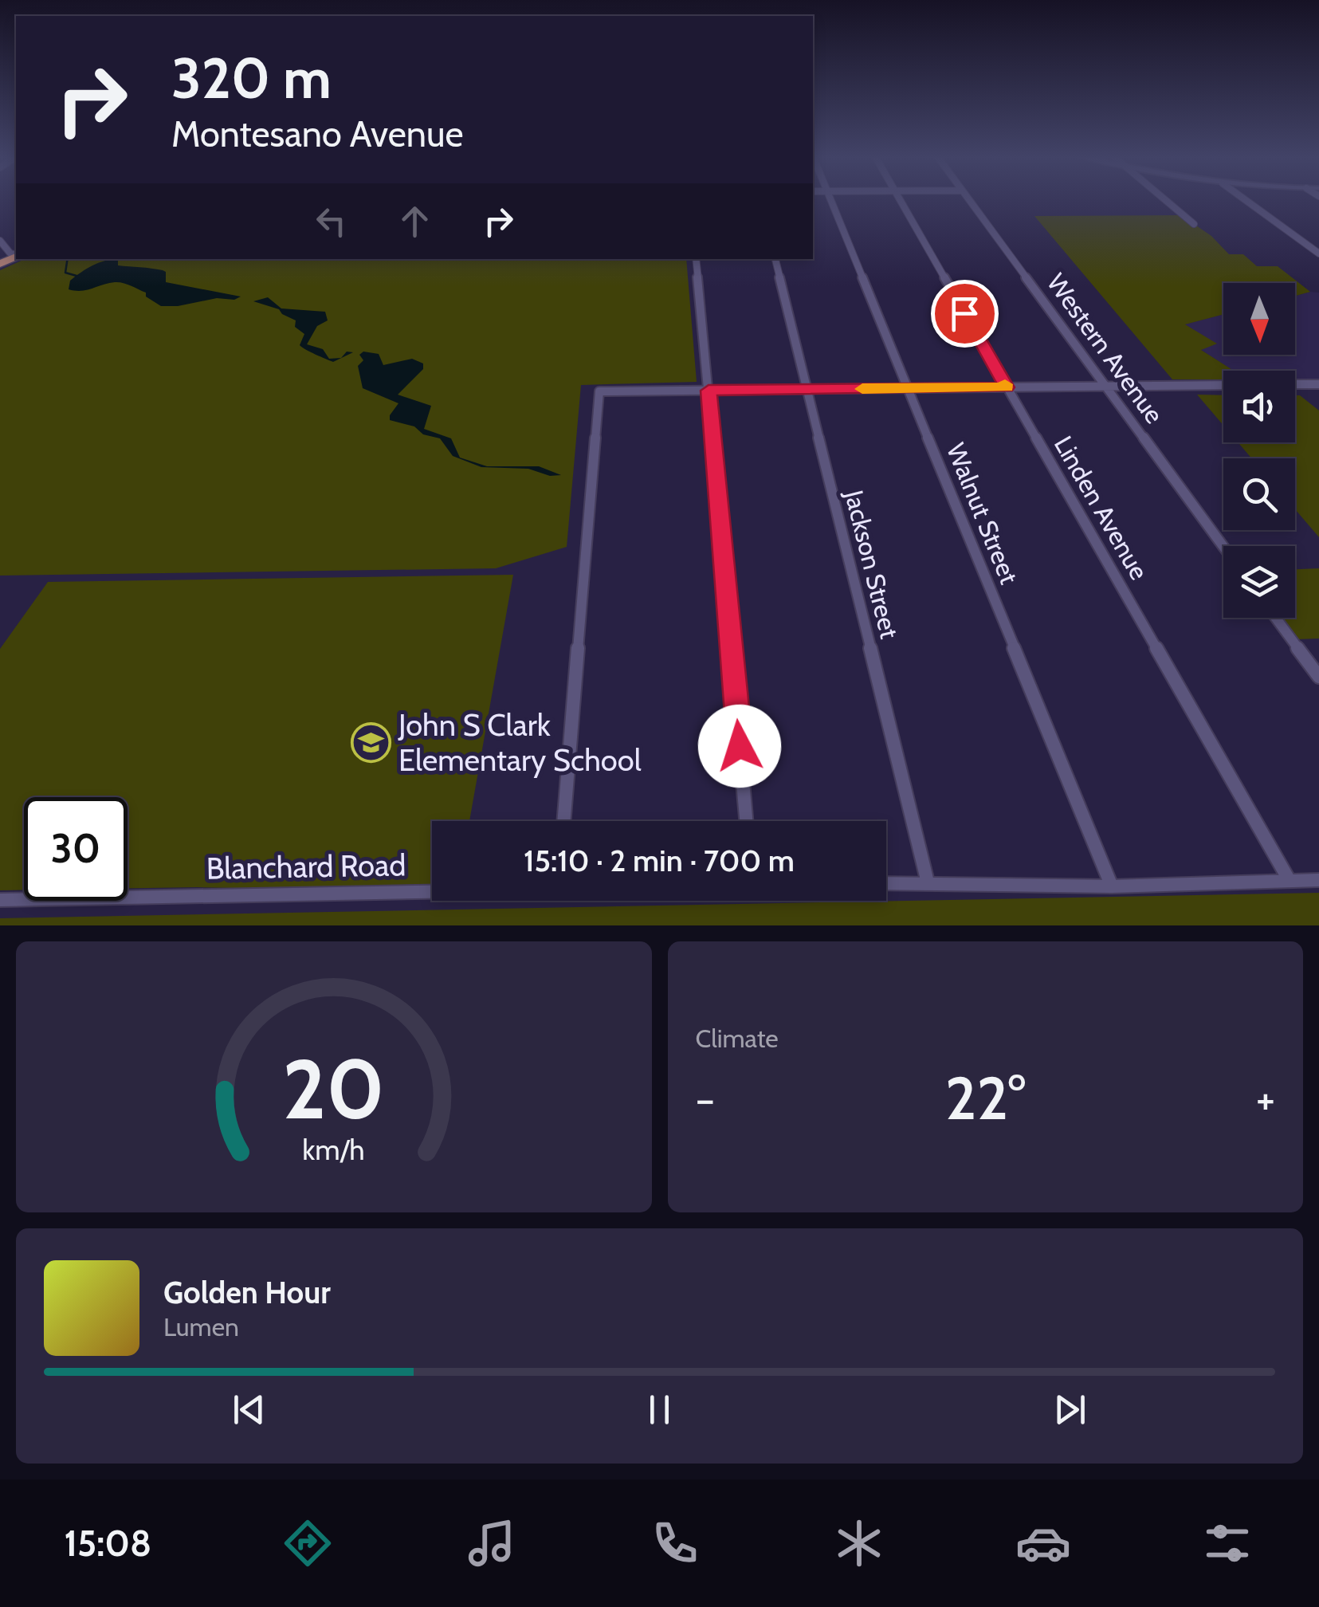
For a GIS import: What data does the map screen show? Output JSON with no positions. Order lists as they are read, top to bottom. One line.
{"streets":{"street":["Western Avenue","Linden Avenue","Walnut Street","Jackson Street","Blanchard Road"]},"places":{"school or university":["John S Clark Elementary School"]},"north":"bottom","page":{"turn":["320 m","Montesano Avenue"],"limit":"30","trip":"15:10 · 2 min · 700 m","tile":"Climate","heat":["−","22°","+"],"song":["Golden Hour","Lumen"],"tabs":"15:08","gauge":["20","km/h"]}}
